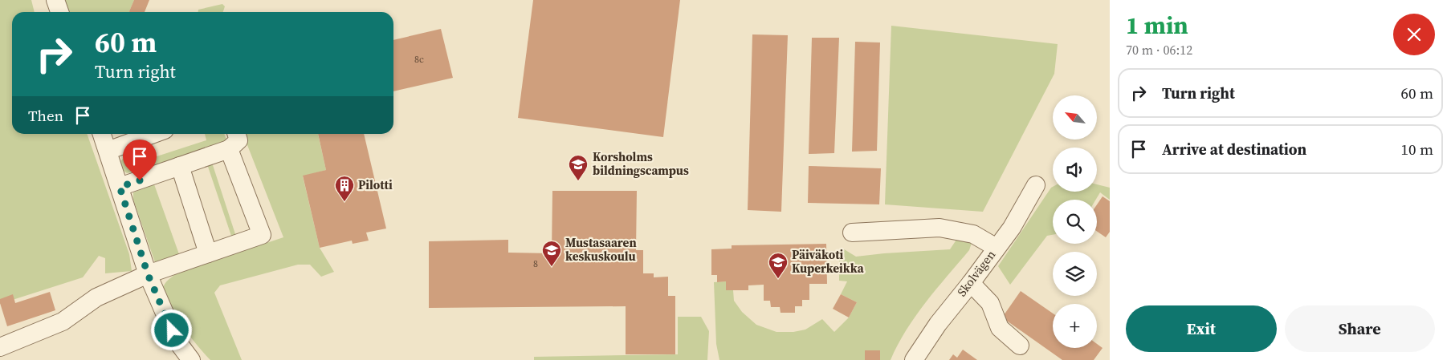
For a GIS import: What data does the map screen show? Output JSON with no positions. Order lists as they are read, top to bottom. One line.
{"streets":{"street":["Skolvägen"]},"places":{"school or university":["Korsholms bildningscampus","Mustasaaren keskuskoulu","Päiväkoti Kuperkeikka"],"building":["Pilotti"]},"house_numbers":["8c","8"],"north":"top left","page":{"heading":["1 min","70 m · 06:12"],"turn":["60 m","Turn right"],"list":[{"name":"Turn right","value":"60 m"},{"name":"Arrive at destination","value":"10 m"}],"map_buttons":"+","then":"Then","buttons":["Exit","Share"]}}
